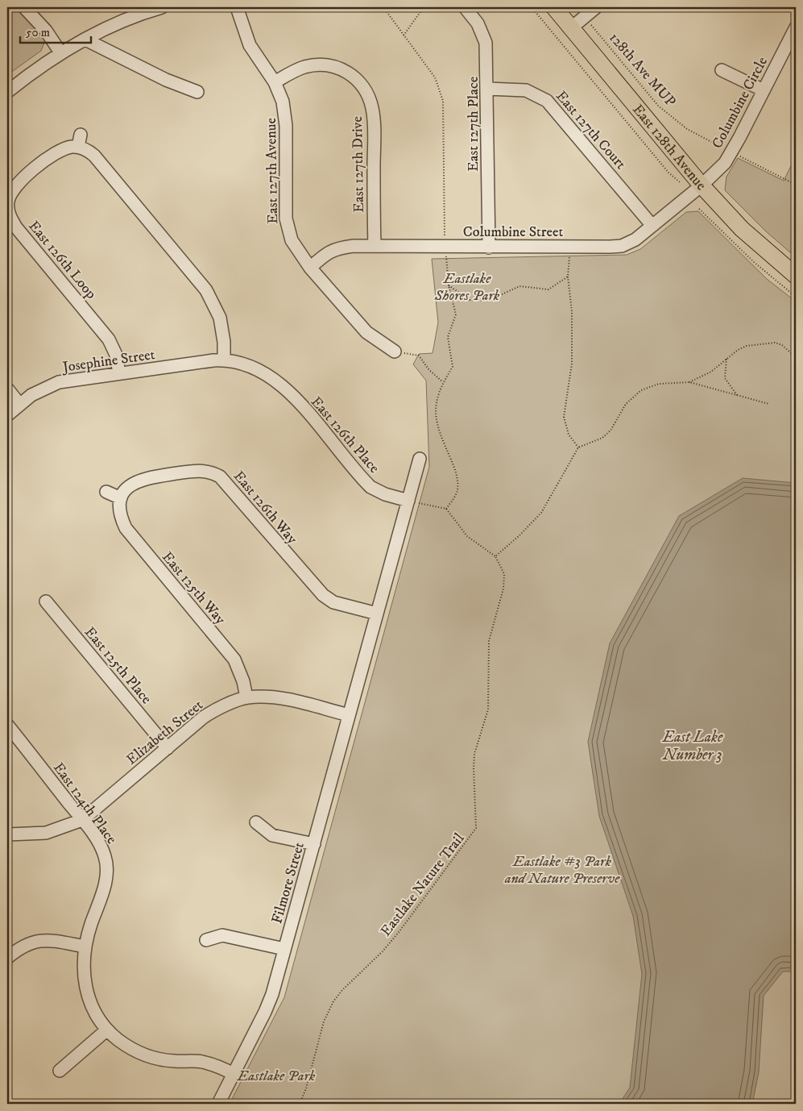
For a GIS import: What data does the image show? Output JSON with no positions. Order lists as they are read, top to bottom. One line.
{"streets":{"main road":["East 128th Avenue"],"street":["Columbine Circle","East 127th Place","East 127th Court","East 127th Drive","East 127th Avenue","Columbine Street","East 126th Loop","Josephine Street","East 126th Place","East 126th Way","East 125th Way","East 125th Place","Elizabeth Street","East 124th Place","Filmore Street"],"path":["128th Ave MUP","Eastlake Nature Trail"]},"crossings":[["Columbine Circle","East 128th Avenue"],["Columbine Circle","Columbine Street"],["East 127th Place","East 127th Court"],["East 127th Place","Columbine Street"],["East 127th Court","Columbine Street"],["East 128th Avenue","Columbine Street"],["East 127th Drive","East 127th Avenue"],["East 127th Drive","Columbine Street"],["East 127th Avenue","Columbine Street"],["East 126th Loop","Josephine Street"],["East 126th Loop","East 126th Place"],["Josephine Street","East 126th Place"],["East 126th Way","East 125th Way"],["East 126th Way","Filmore Street"],["East 125th Way","Elizabeth Street"],["East 125th Place","Elizabeth Street"],["Elizabeth Street","East 124th Place"],["Elizabeth Street","Filmore Street"],["East 124th Place","Filmore Street"]],"water":["East Lake Number 3"],"parks":["Eastlake Shores Park","Eastlake #3 Park and Nature Preserve","Eastlake Park"],"scale_bar":"50 m"}
